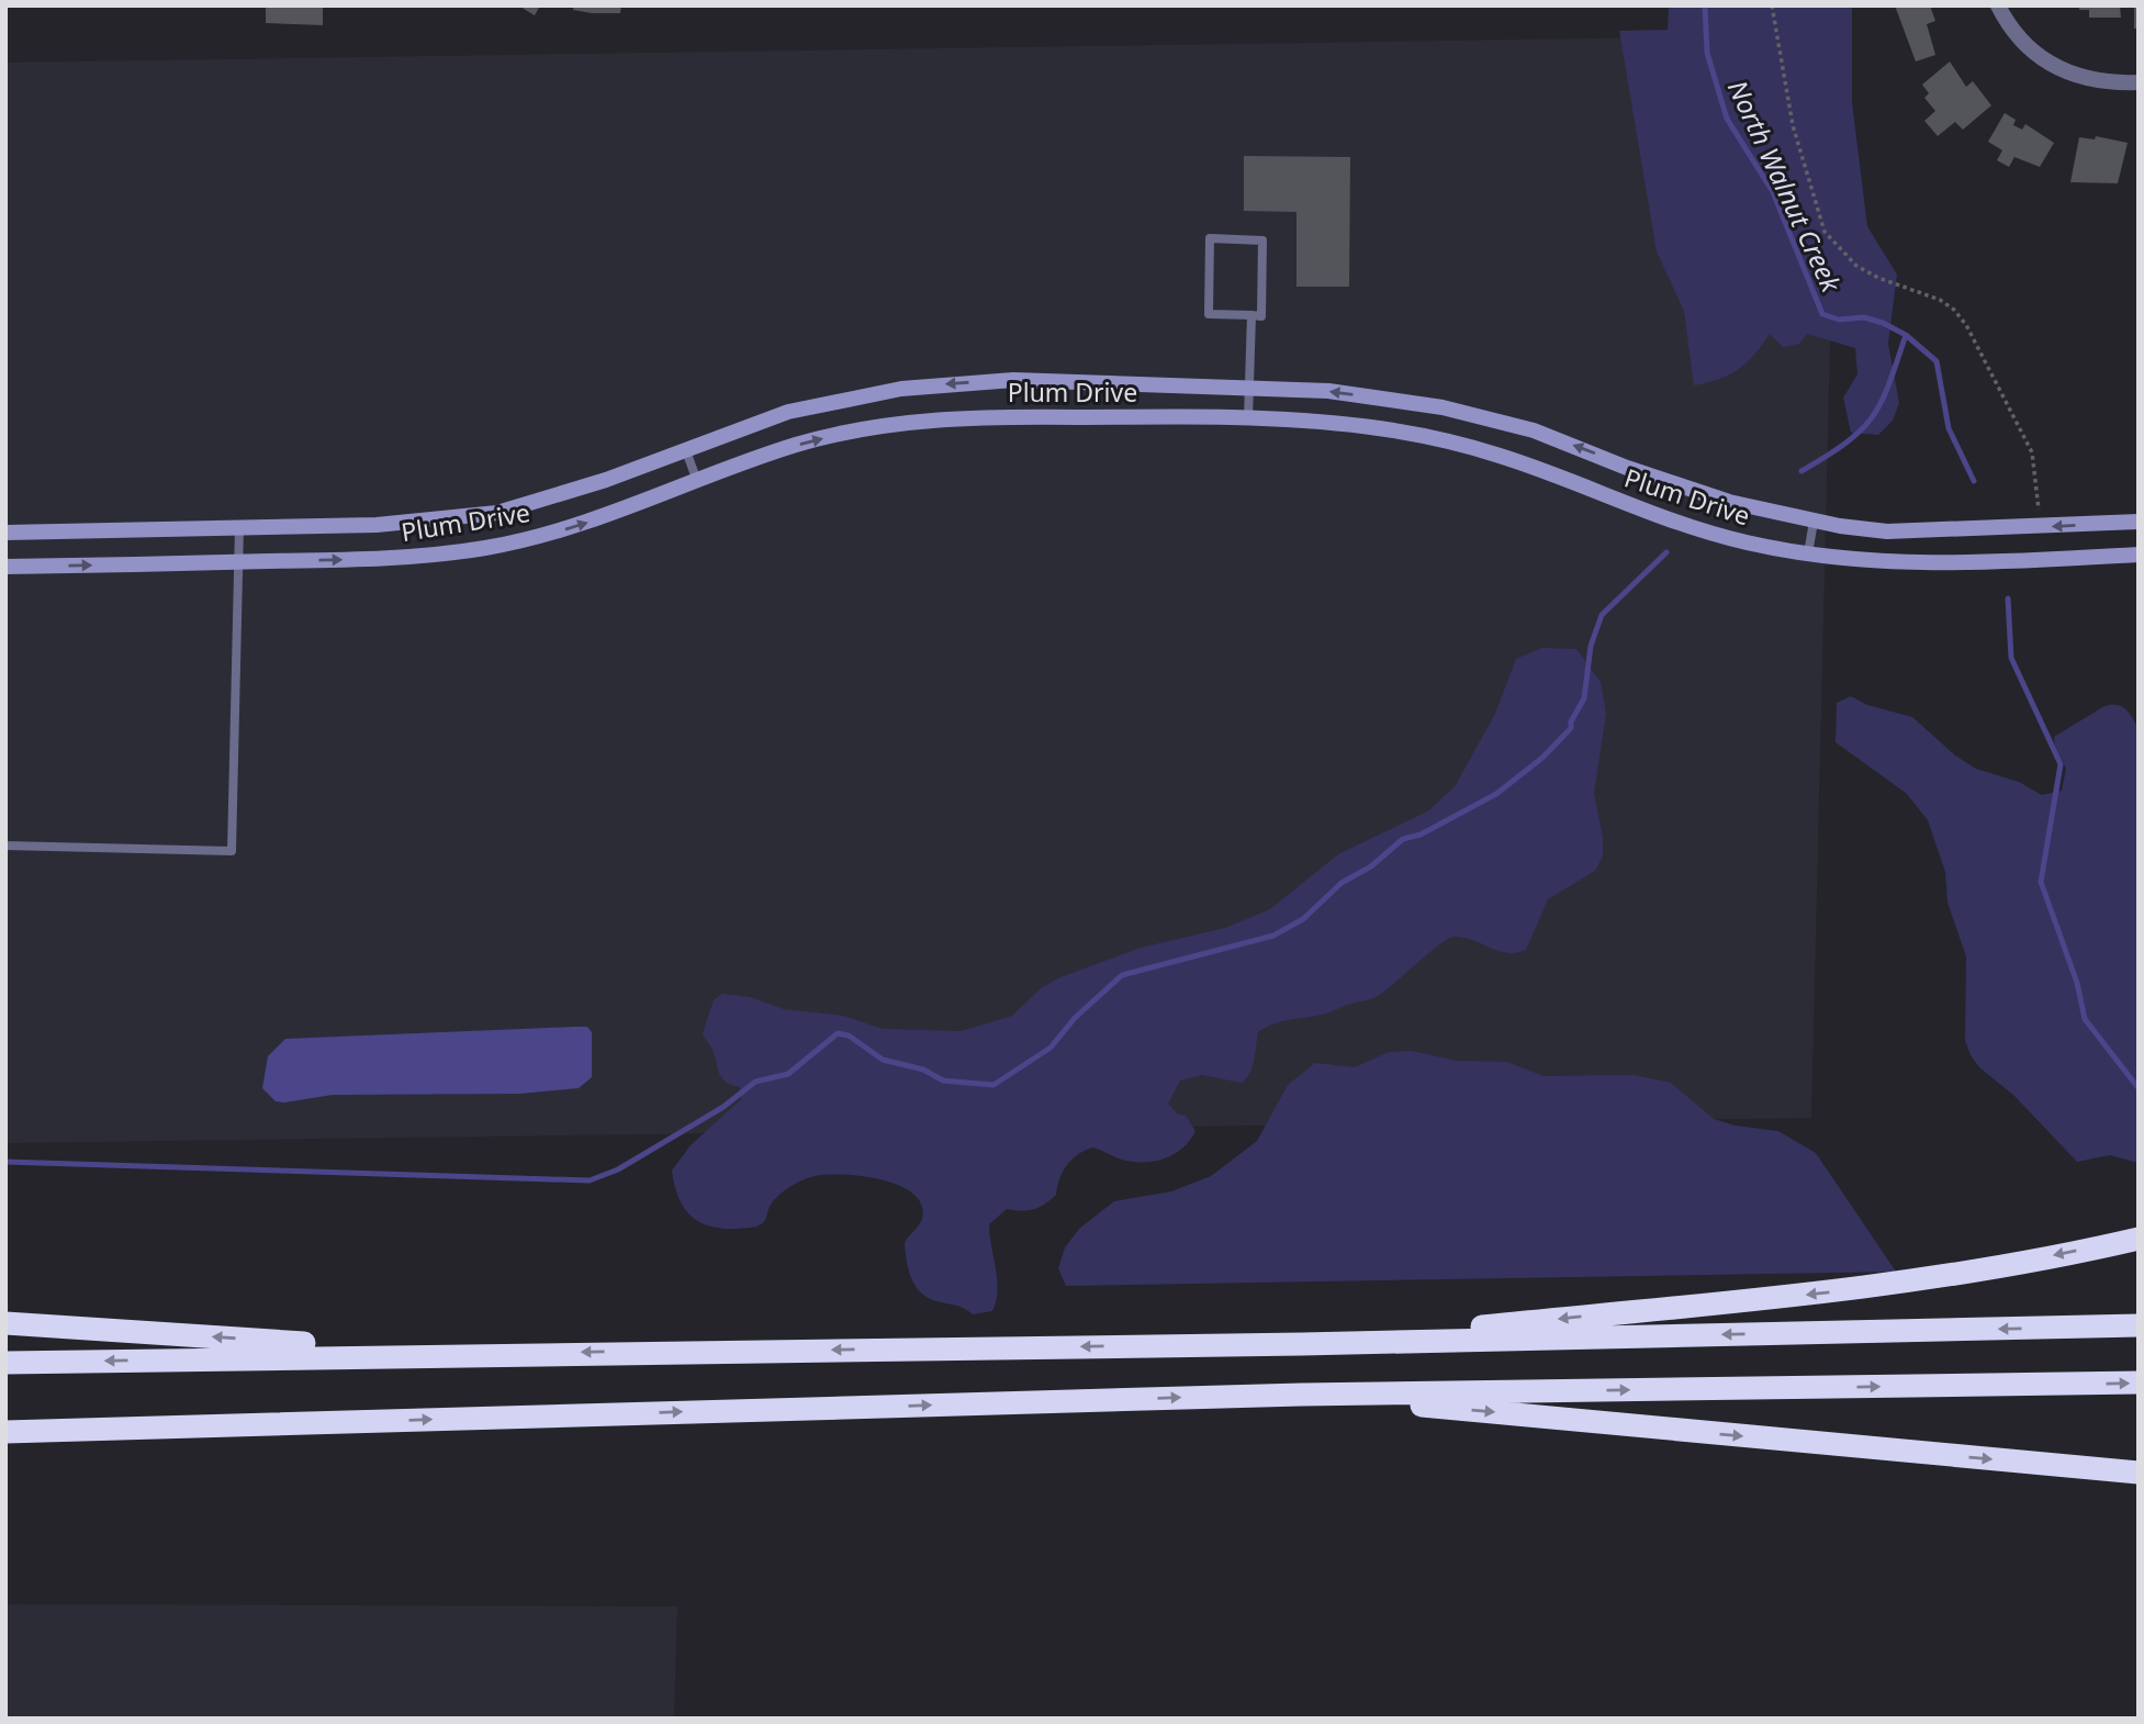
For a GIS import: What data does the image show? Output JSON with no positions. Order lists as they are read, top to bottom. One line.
{"streets":{"street":["Plum Drive"]},"water":["North Walnut Creek"]}
